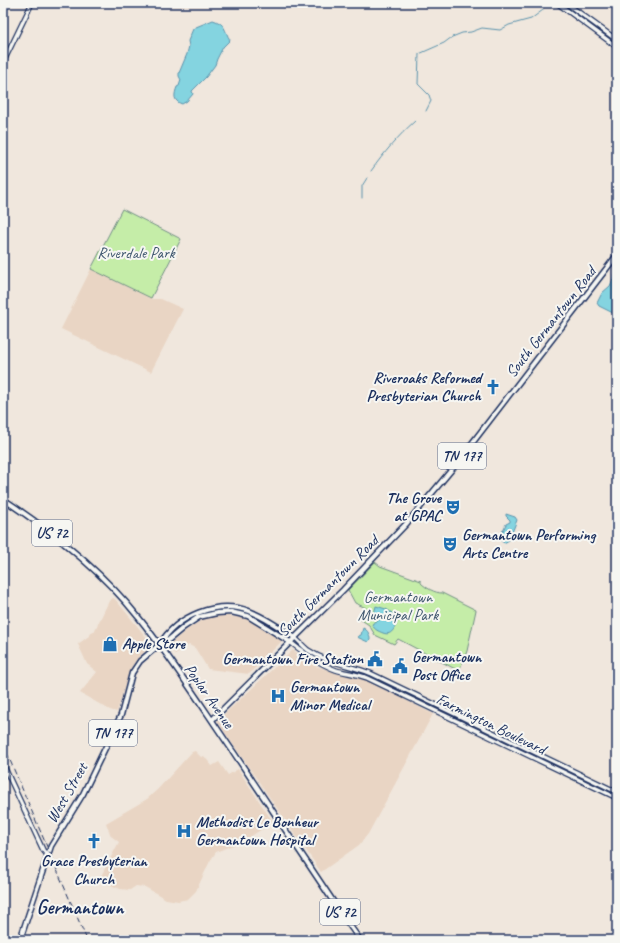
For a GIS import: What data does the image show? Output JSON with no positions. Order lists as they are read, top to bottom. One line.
{"streets":{"main road":["South Germantown Road","TN 177","US 72","Poplar Avenue","Farmington Boulevard","West Street"]},"crossings":[["South Germantown Road","Poplar Avenue"],["South Germantown Road","Farmington Boulevard"],["Poplar Avenue","West Street"]],"districts":["Germantown"],"parks":["Riverdale Park","Germantown Municipal Park"],"places":{"church":["Riveroaks Reformed Presbyterian Church","Grace Presbyterian Church"],"theatre":["The Grove at GPAC","Germantown Performing Arts Centre"],"shop":["Apple Store"],"public building":["Germantown Fire Station","Germantown Post Office"],"hospital":["Germantown Minor Medical","Methodist Le Bonheur Germantown Hospital"]}}
